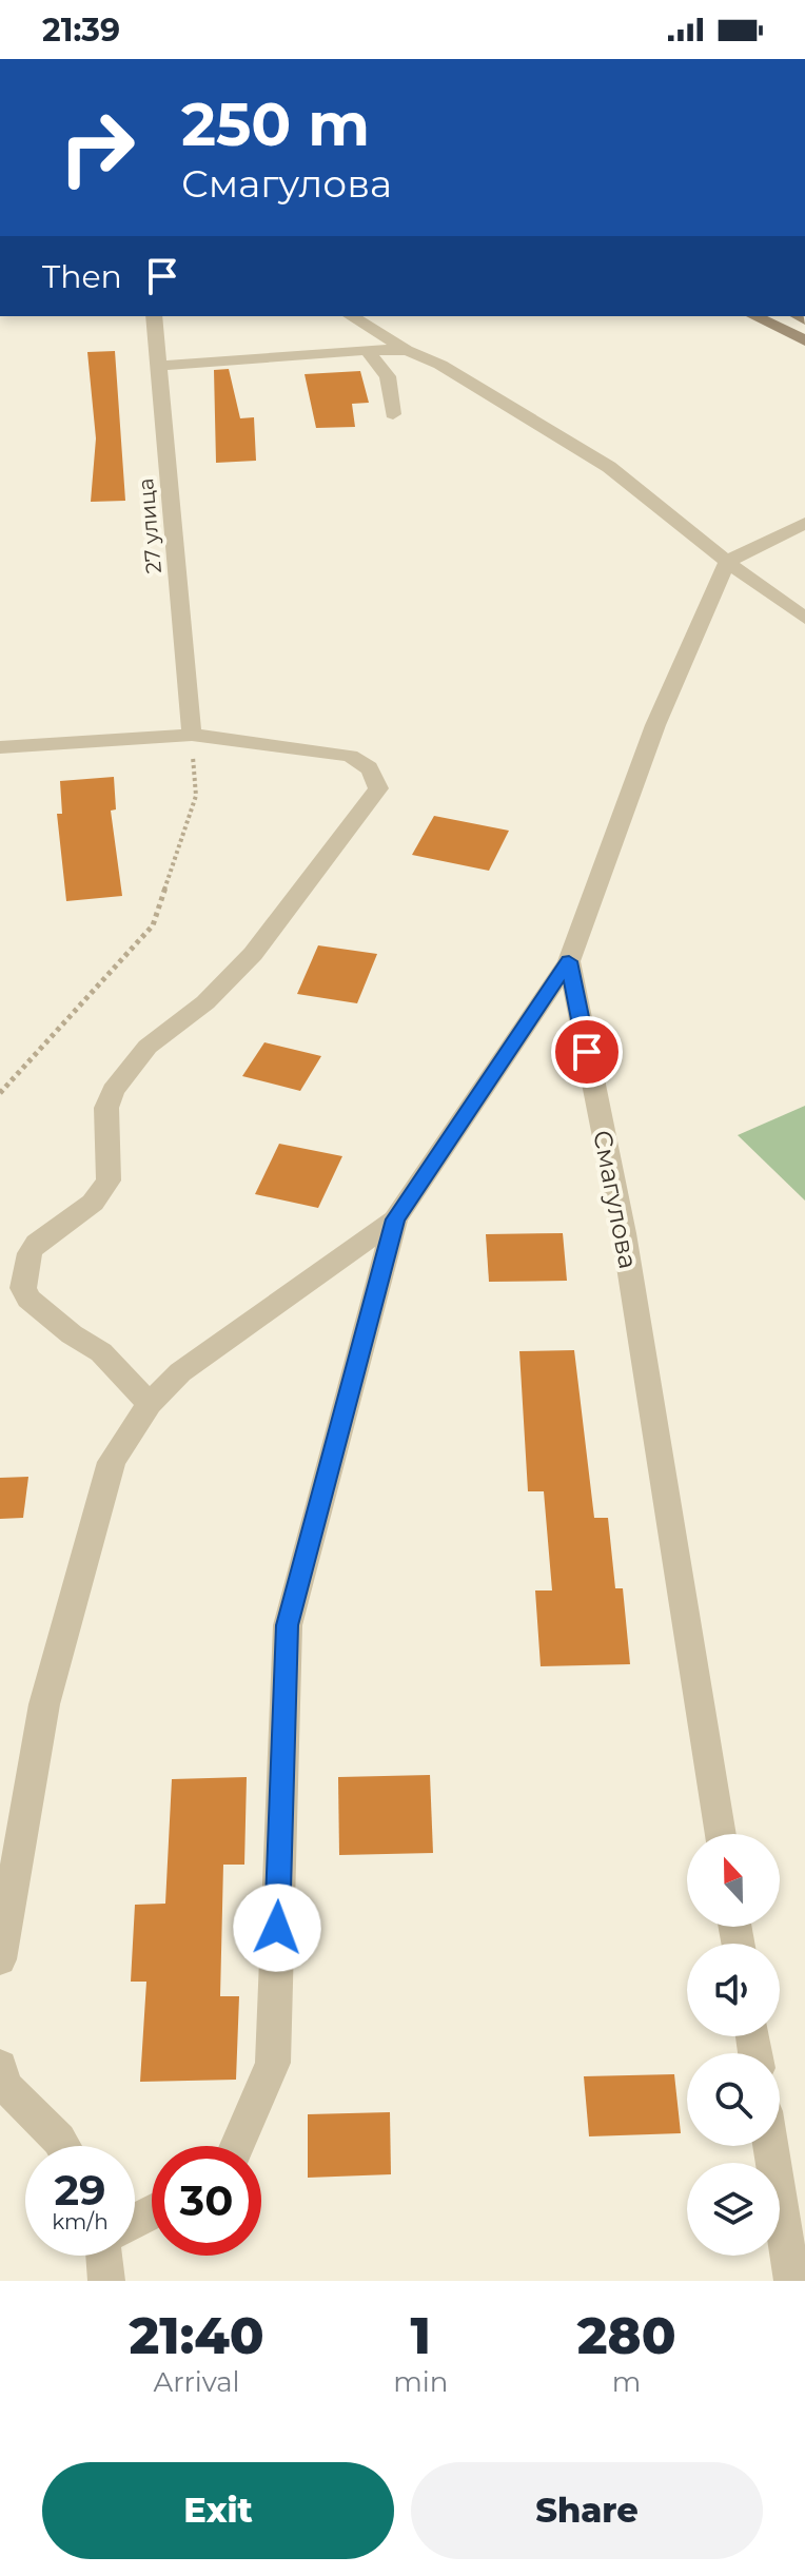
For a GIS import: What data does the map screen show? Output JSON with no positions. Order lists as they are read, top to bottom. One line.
{"streets":{"street":["27 улица","Смагулова"]},"north":"top","page":{"status":"21:39","turn":["250 m","Смагулова"],"then":"Then","speed":"29 km/h","limit":"30","eta":["21:40","Arrival","1","min","280","m"],"buttons":["Exit","Share"]}}
